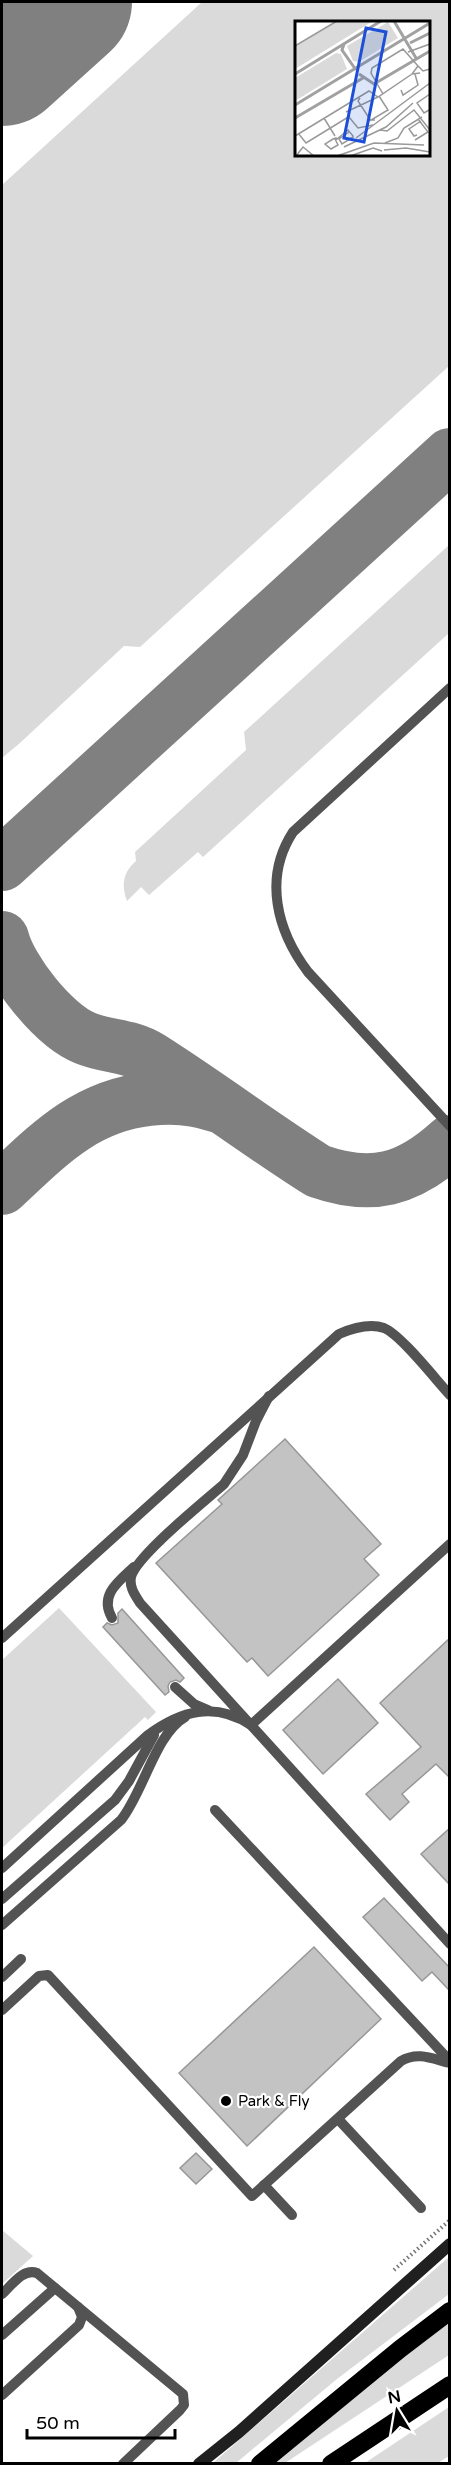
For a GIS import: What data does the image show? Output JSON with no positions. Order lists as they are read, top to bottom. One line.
{"places":["Park & Fly"],"scale_bar":"50 m","north":"top"}
